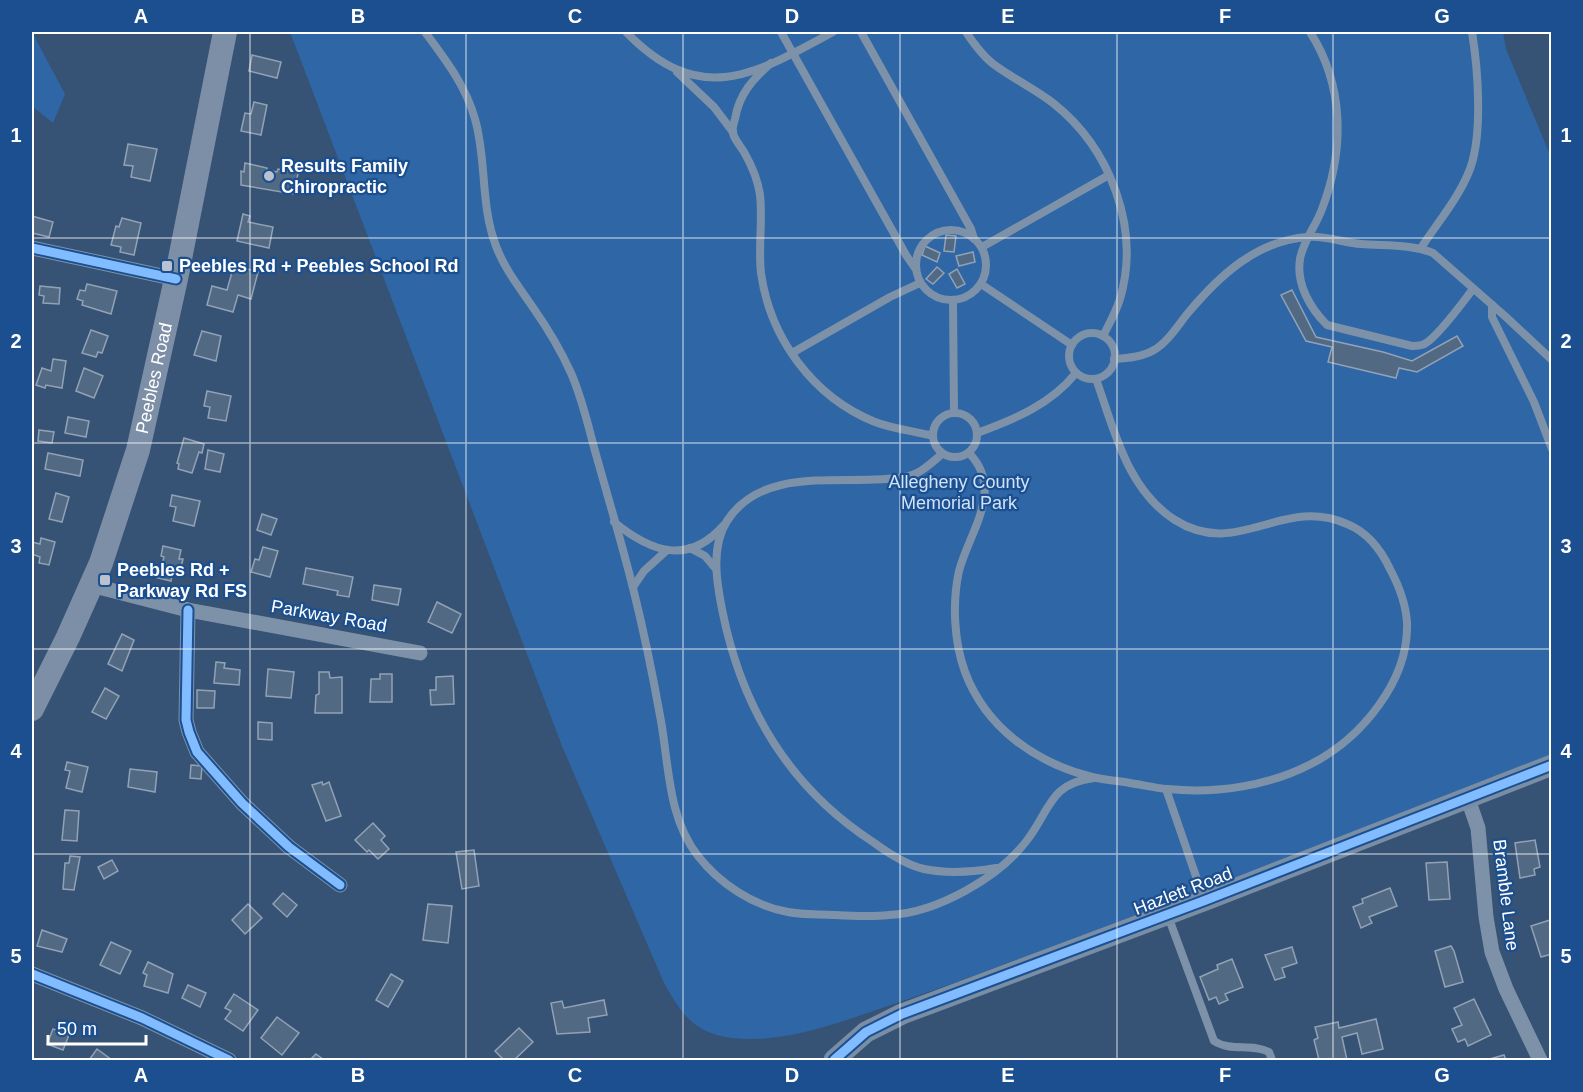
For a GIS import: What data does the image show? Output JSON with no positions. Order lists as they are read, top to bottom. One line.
{"streets":{"main road":["Peebles Road"],"street":["Parkway Road","Hazlett Road","Bramble Lane"]},"crossings":[["Peebles Road","Parkway Road"],["Hazlett Road","Bramble Lane"]],"parks":["Allegheny County Memorial Park"],"places":{"other":["Results Family Chiropractic"],"transit":["Peebles Rd + Peebles School Rd","Peebles Rd + Parkway Rd FS"]},"scale_bar":"50 m","grid":{"columns":["A","B","C","D","E","F","G"],"rows":["1","2","3","4","5"]}}
